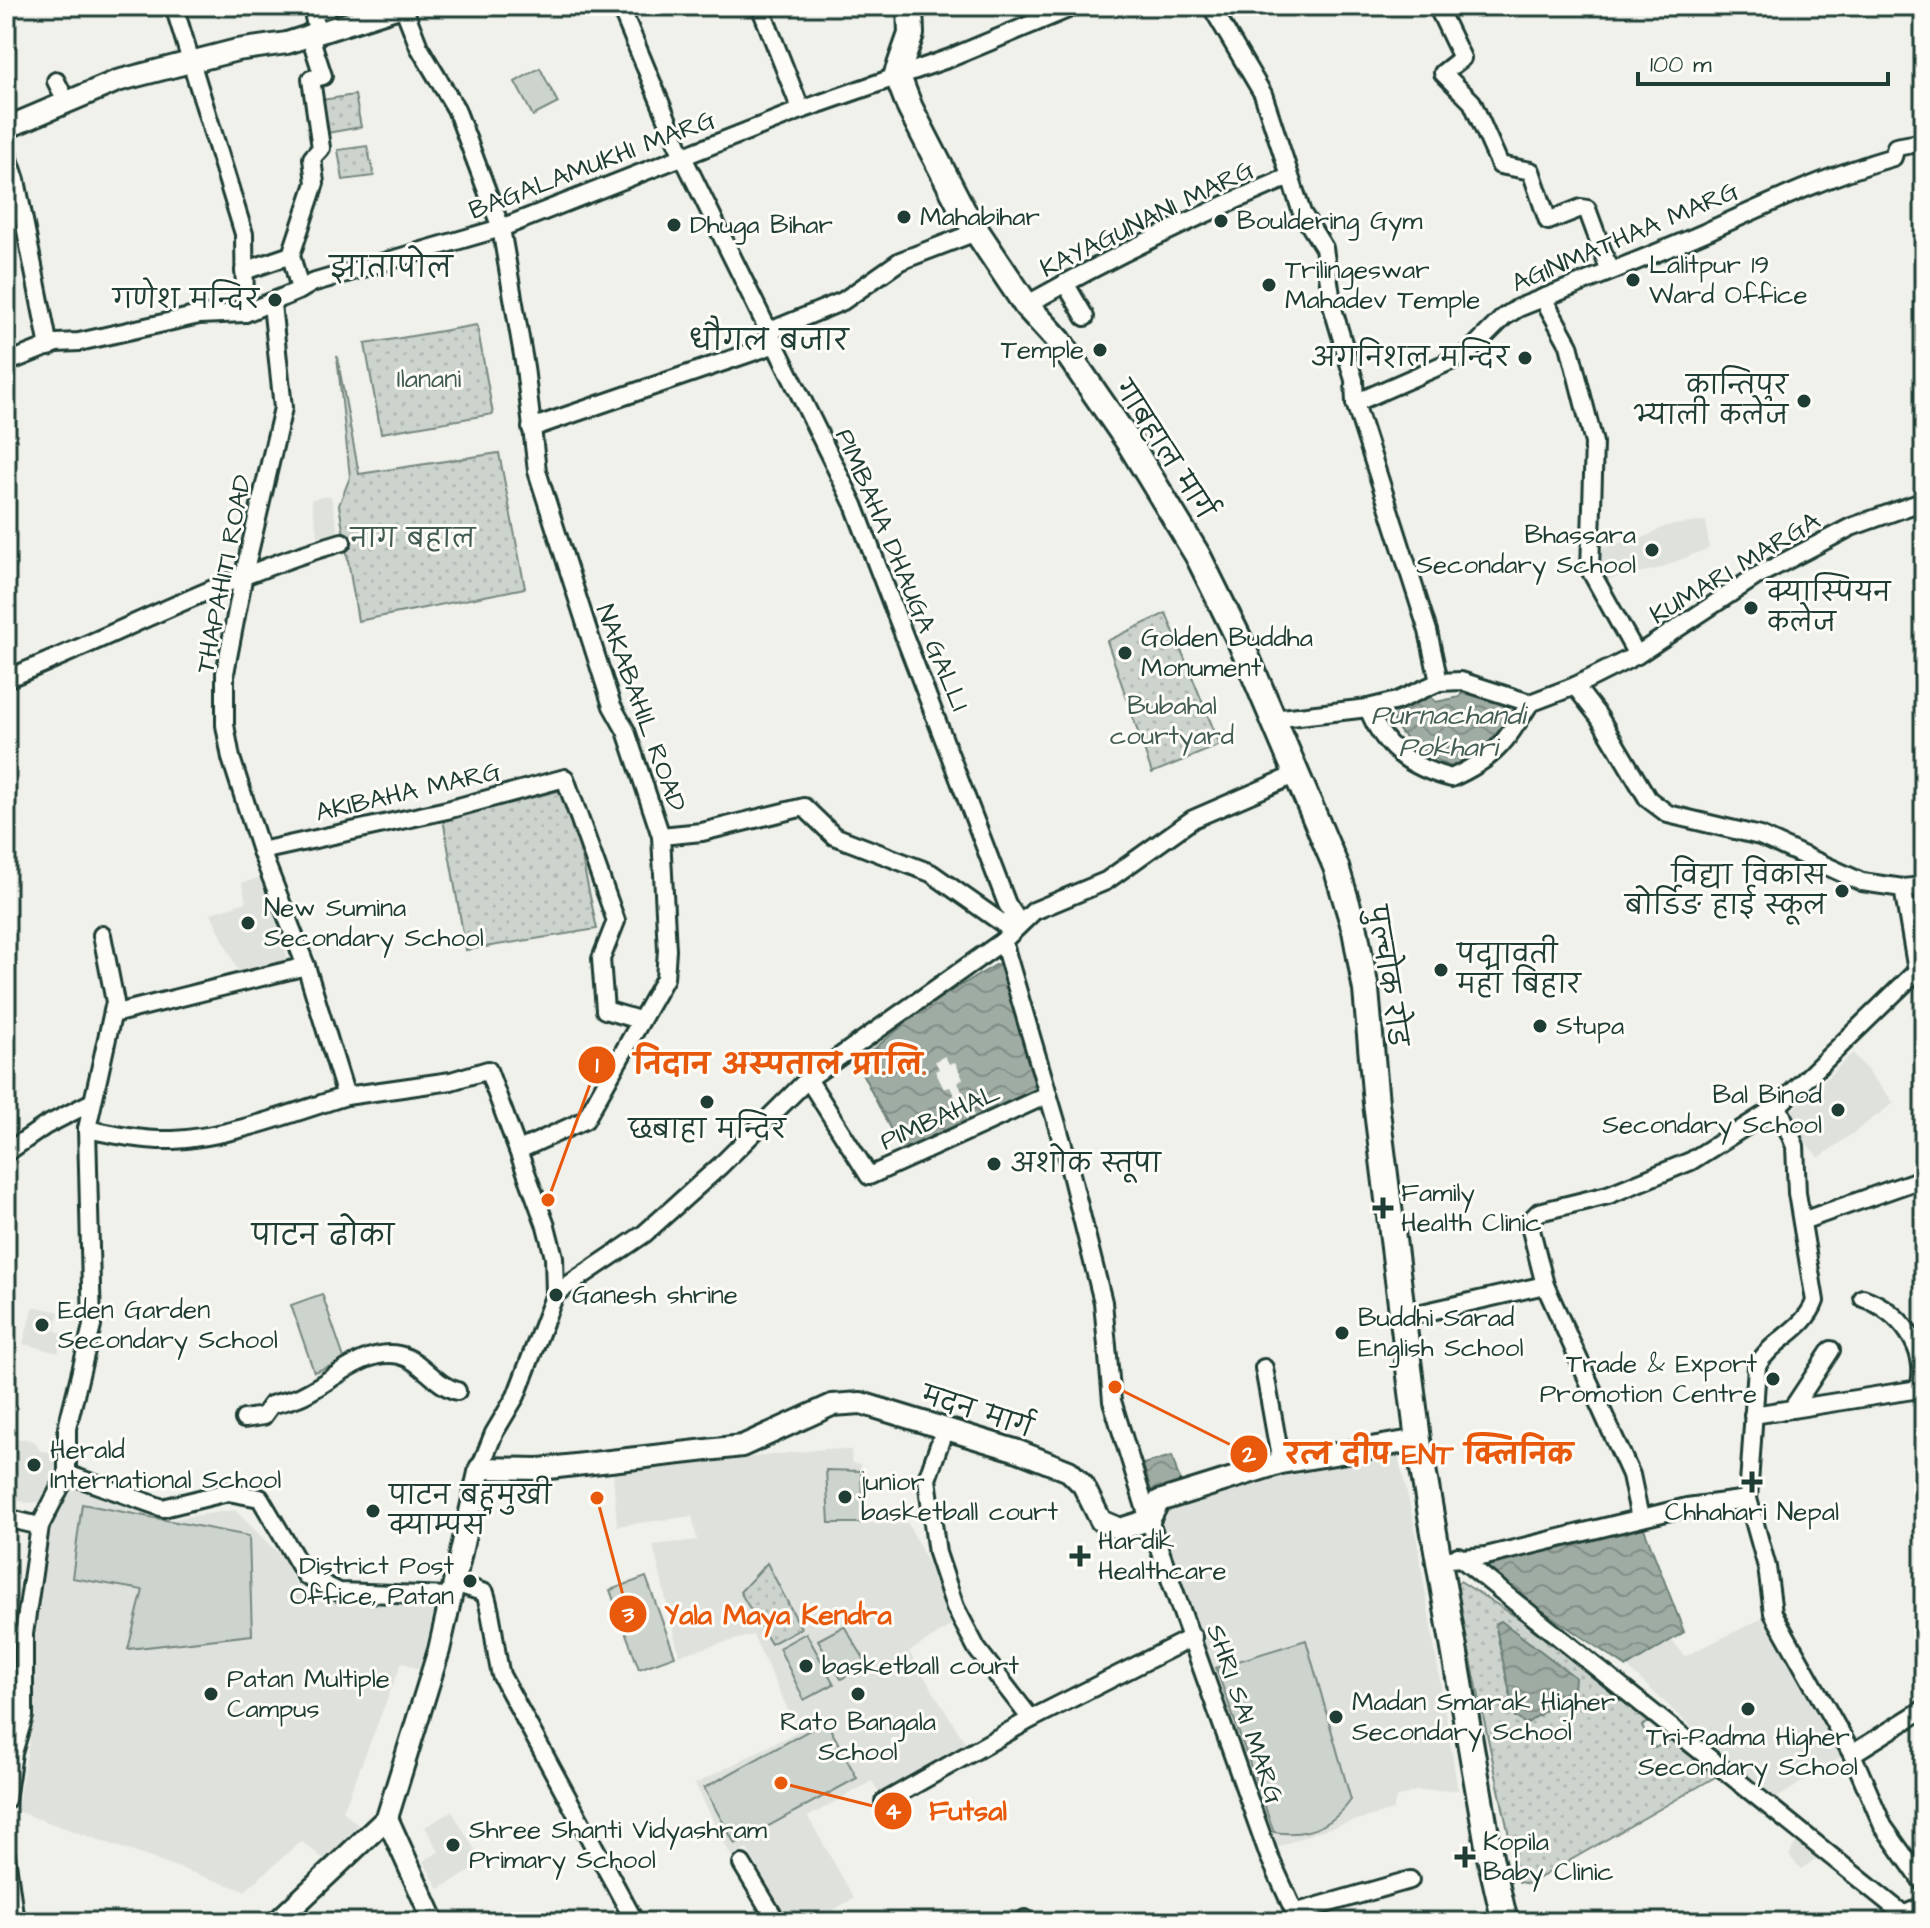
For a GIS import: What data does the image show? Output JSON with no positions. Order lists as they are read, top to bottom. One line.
{"streets":{"main road":["गाबहाल मार्ग","पुल्चोक रोड"],"street":["BAGALAMUKHI MARG","KAYAGUNANI MARG","AGINMATHAA MARG","KUMARI MARGA","PIMBAHA DHAUGA GALLI","THAPAHITI ROAD","NAKABAHIL ROAD","AKIBAHA MARG","PIMBAHAL","मदन मार्ग","SHRI SAI MARG"]},"crossings":[["BAGALAMUKHI MARG","गाबहाल मार्ग"],["BAGALAMUKHI MARG","PIMBAHA DHAUGA GALLI"],["BAGALAMUKHI MARG","THAPAHITI ROAD"],["BAGALAMUKHI MARG","NAKABAHIL ROAD"],["KAYAGUNANI MARG","गाबहाल मार्ग"],["गाबहाल मार्ग","पुल्चोक रोड"],["PIMBAHA DHAUGA GALLI","PIMBAHAL"],["PIMBAHA DHAUGA GALLI","SHRI SAI MARG"],["THAPAHITI ROAD","AKIBAHA MARG"],["NAKABAHIL ROAD","AKIBAHA MARG"],["PIMBAHAL","SHRI SAI MARG"],["मदन मार्ग","SHRI SAI MARG"]],"districts":["झातापोल","धौगल बजार","पाटन ढोका"],"water":["Purnachandi Pokhari"],"parks":["Ilanani","नाग बहाल","Bubahal courtyard"],"places":{"other":["Mahabihar","Bouldering Gym","Dhuga Bihar","Lalitpur 19 Ward Office","Trilingeswar Mahadev Temple","गणेश मन्दिर","Temple","अगनिशल मन्दिर","कान्तिपुर भ्याली कलेज","Bhassara Secondary School","क्यास्पियन कलेज","Golden Buddha Monument","विद्या विकास बोर्डिङ हाई स्कूल","New Sumina Secondary School","पद्मावती महा बिहार","Stupa","छबाहा मन्दिर","Bal Binod Secondary School","अशोक स्तूपा","निदान अस्पताल प्रा.लि.","Ganesh shrine","Eden Garden Secondary School","Buddhi Sarad English School","Trade & Export Promotion Centre","रत्न दीप ENT क्लिनिक","Herald International School","junior basketball court","Yala Maya Kendra","पाटन बहुमुखी क्याम्पस","District Post Office, Patan","basketball court","Patan Multiple Campus","Rato Bangala School","Tri-Padma Higher Secondary School","Madan Smarak Higher Secondary School","Futsal","Shree Shanti Vidyashram Primary School"],"health":["Family Health Clinic","Chhahari Nepal","Hardik Healthcare","Kopila Baby Clinic"]},"scale_bar":"100 m"}
